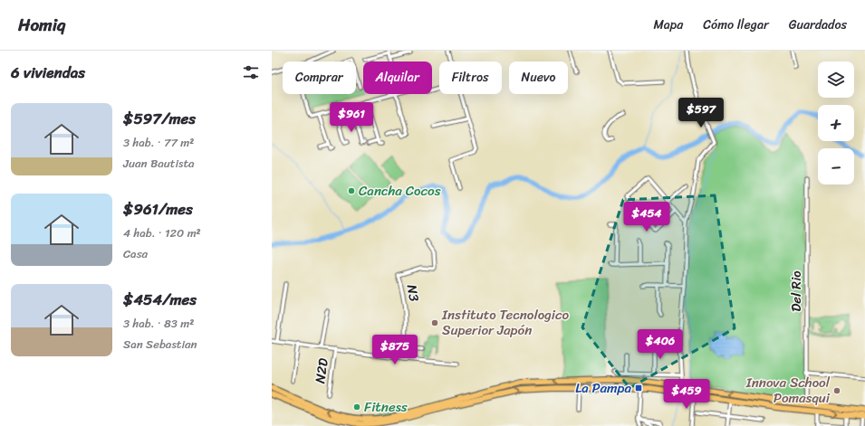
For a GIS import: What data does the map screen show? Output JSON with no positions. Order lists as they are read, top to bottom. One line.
{"streets":{"street":["Del Rio","N3","N2D"]},"places":{"other":["Cancha Cocos","Instituto Tecnologico Superior Japón","Innova School Pomasqui","Fitness"],"transit":["La Pampa"]},"page":{"header":"Homiq","nav":["Mapa","Cómo llegar","Guardados"],"heading":"6 viviendas","map_buttons":["+","−"],"chip":["Comprar","Alquilar","Filtros","Nuevo"],"list":[{"name":"$597/mes","note":"3 hab. · 77 m² · Juan Bautista"},{"name":"$961/mes","note":"4 hab. · 120 m² · Casa"},{"name":"$454/mes","note":"3 hab. · 83 m² · San Sebastian"}],"price":["$597","$961","$454","$406","$875","$459"]}}
